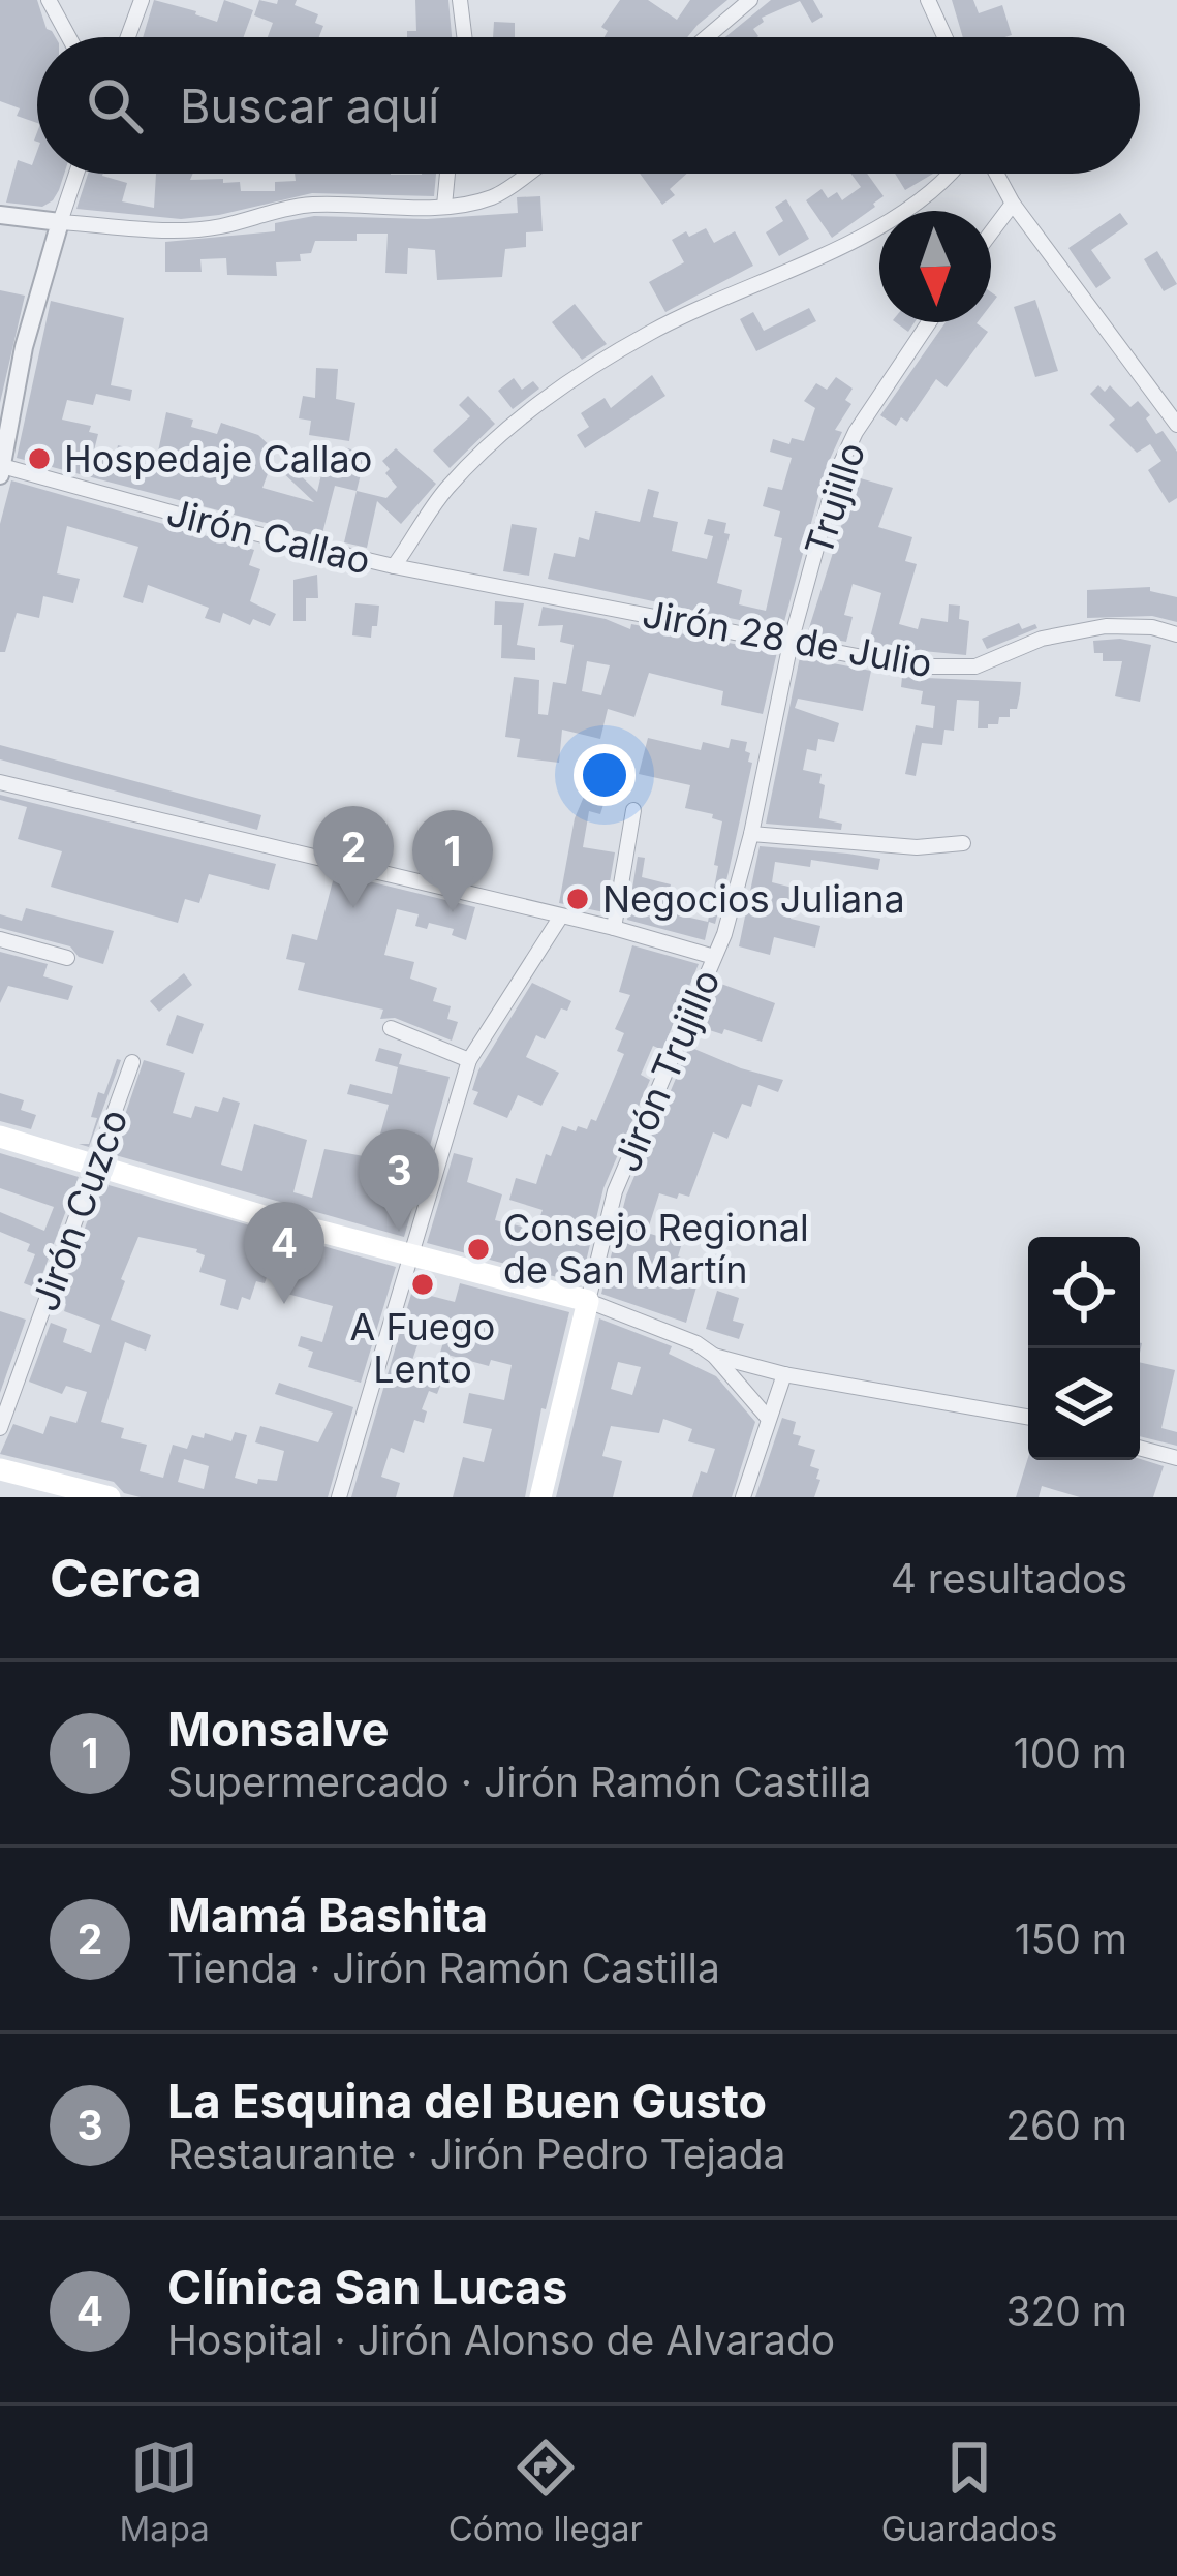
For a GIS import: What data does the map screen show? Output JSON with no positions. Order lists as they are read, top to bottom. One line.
{"streets":{"main road":["Jirón Trujillo"],"street":["Trujillo","Jirón Callao","Jirón 28 de Julio","Jirón Cuzco"]},"crossings":[["Trujillo","Jirón 28 de Julio"],["Trujillo","Jirón Trujillo"],["Jirón Callao","Jirón 28 de Julio"],["Jirón 28 de Julio","Jirón Trujillo"]],"places":["Hospedaje Callao","Negocios Juliana","Consejo Regional de San Martín","A Fuego Lento"],"north":"bottom","page":{"search":"Buscar aquí","pins":["2","1","3","4"],"heading":["Cerca","4 resultados"],"list":[{"mark":"1","name":"Monsalve","note":"Supermercado · Jirón Ramón Castilla","value":"100 m"},{"mark":"2","name":"Mamá Bashita","note":"Tienda · Jirón Ramón Castilla","value":"150 m"},{"mark":"3","name":"La Esquina del Buen Gusto","note":"Restaurante · Jirón Pedro Tejada","value":"260 m"},{"mark":"4","name":"Clínica San Lucas","note":"Hospital · Jirón Alonso de Alvarado","value":"320 m"}],"nav":["Mapa","Cómo llegar","Guardados"]}}
